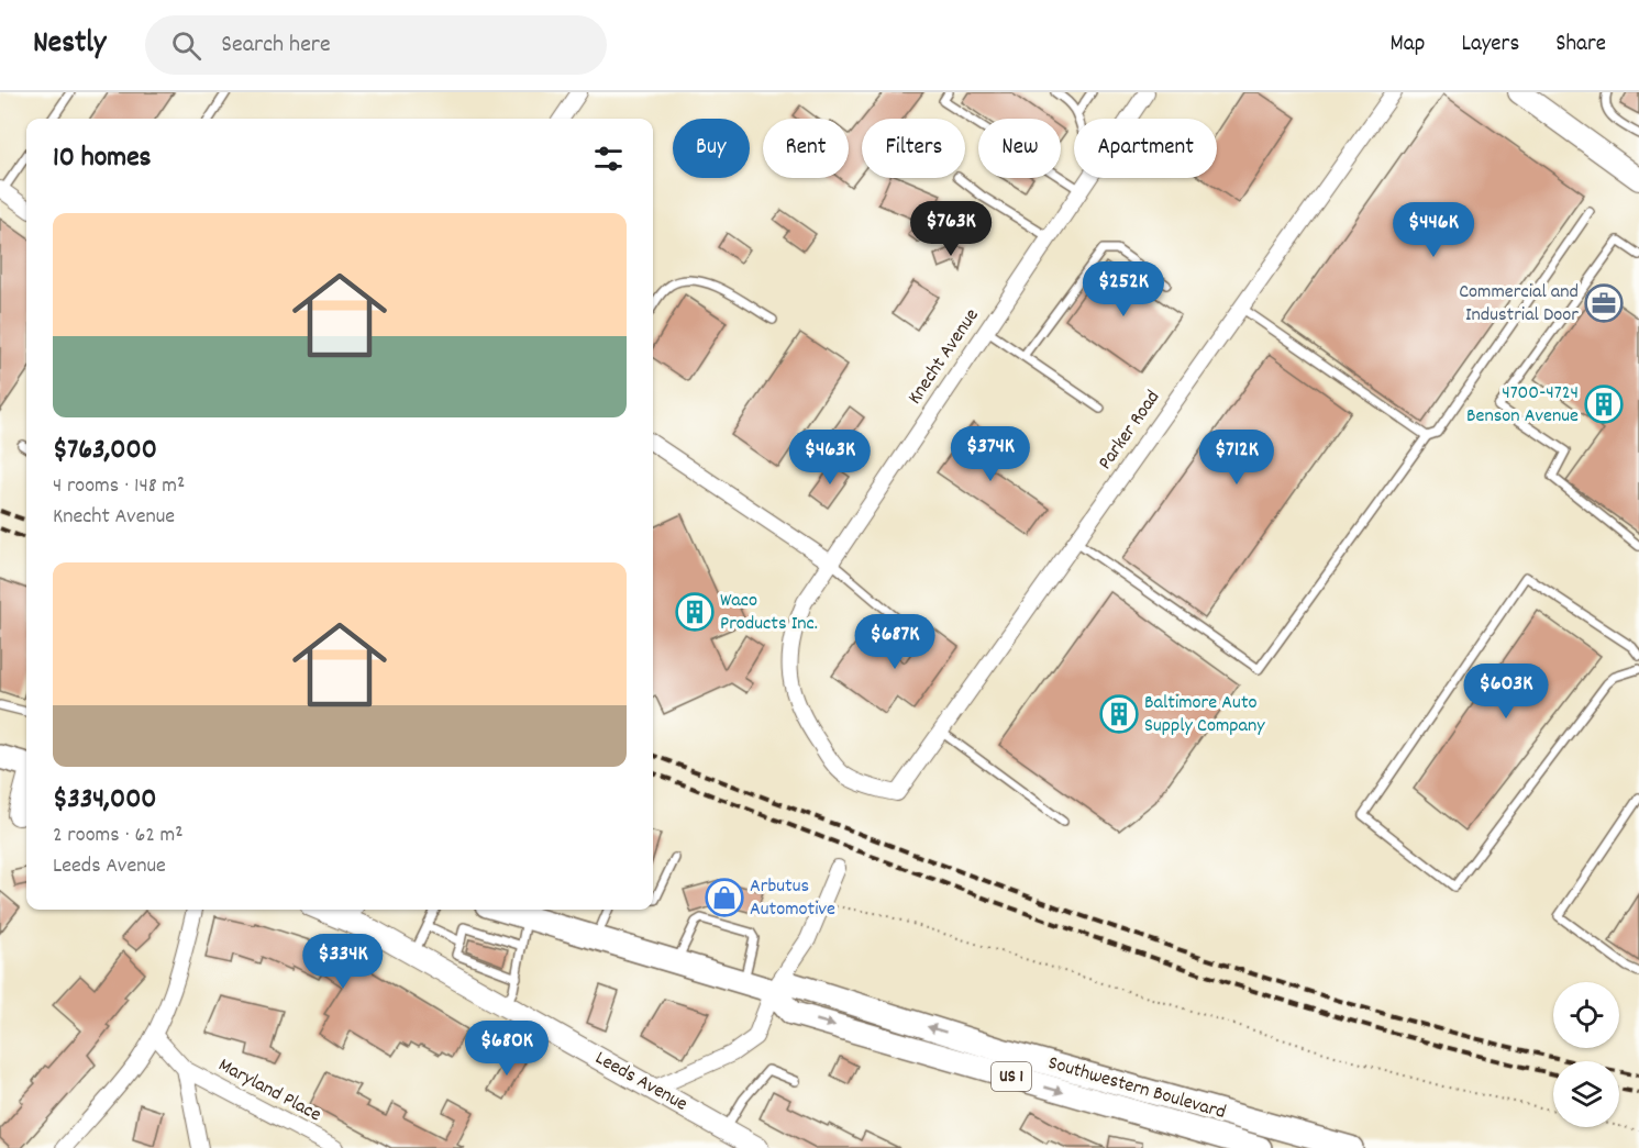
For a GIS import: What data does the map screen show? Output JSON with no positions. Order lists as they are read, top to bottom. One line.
{"streets":{"main road":["US 1","Southwestern Boulevard"],"street":["Knecht Avenue","Parker Road","Leeds Avenue","Maryland Place"]},"crossings":[["Knecht Avenue","Parker Road"]],"places":{"office":["Commercial and Industrial Door"],"building":["4700-4724 Benson Avenue","Waco Products Inc.","Baltimore Auto Supply Company"],"shop":["Arbutus Automotive"]},"page":{"header":"Nestly","search":"Search here","nav":["Map","Layers","Share"],"chip":["Buy","Rent","Filters","New","Apartment"],"heading":"10 homes","list":[{"name":"$763,000","note":"4 rooms · 148 m² · Knecht Avenue"},{"name":"$334,000","note":"2 rooms · 62 m² · Leeds Avenue"}],"price":["$763K","$446K","$252K","$374K","$463K","$712K","$687K","$603K","$334K","$680K"]}}
